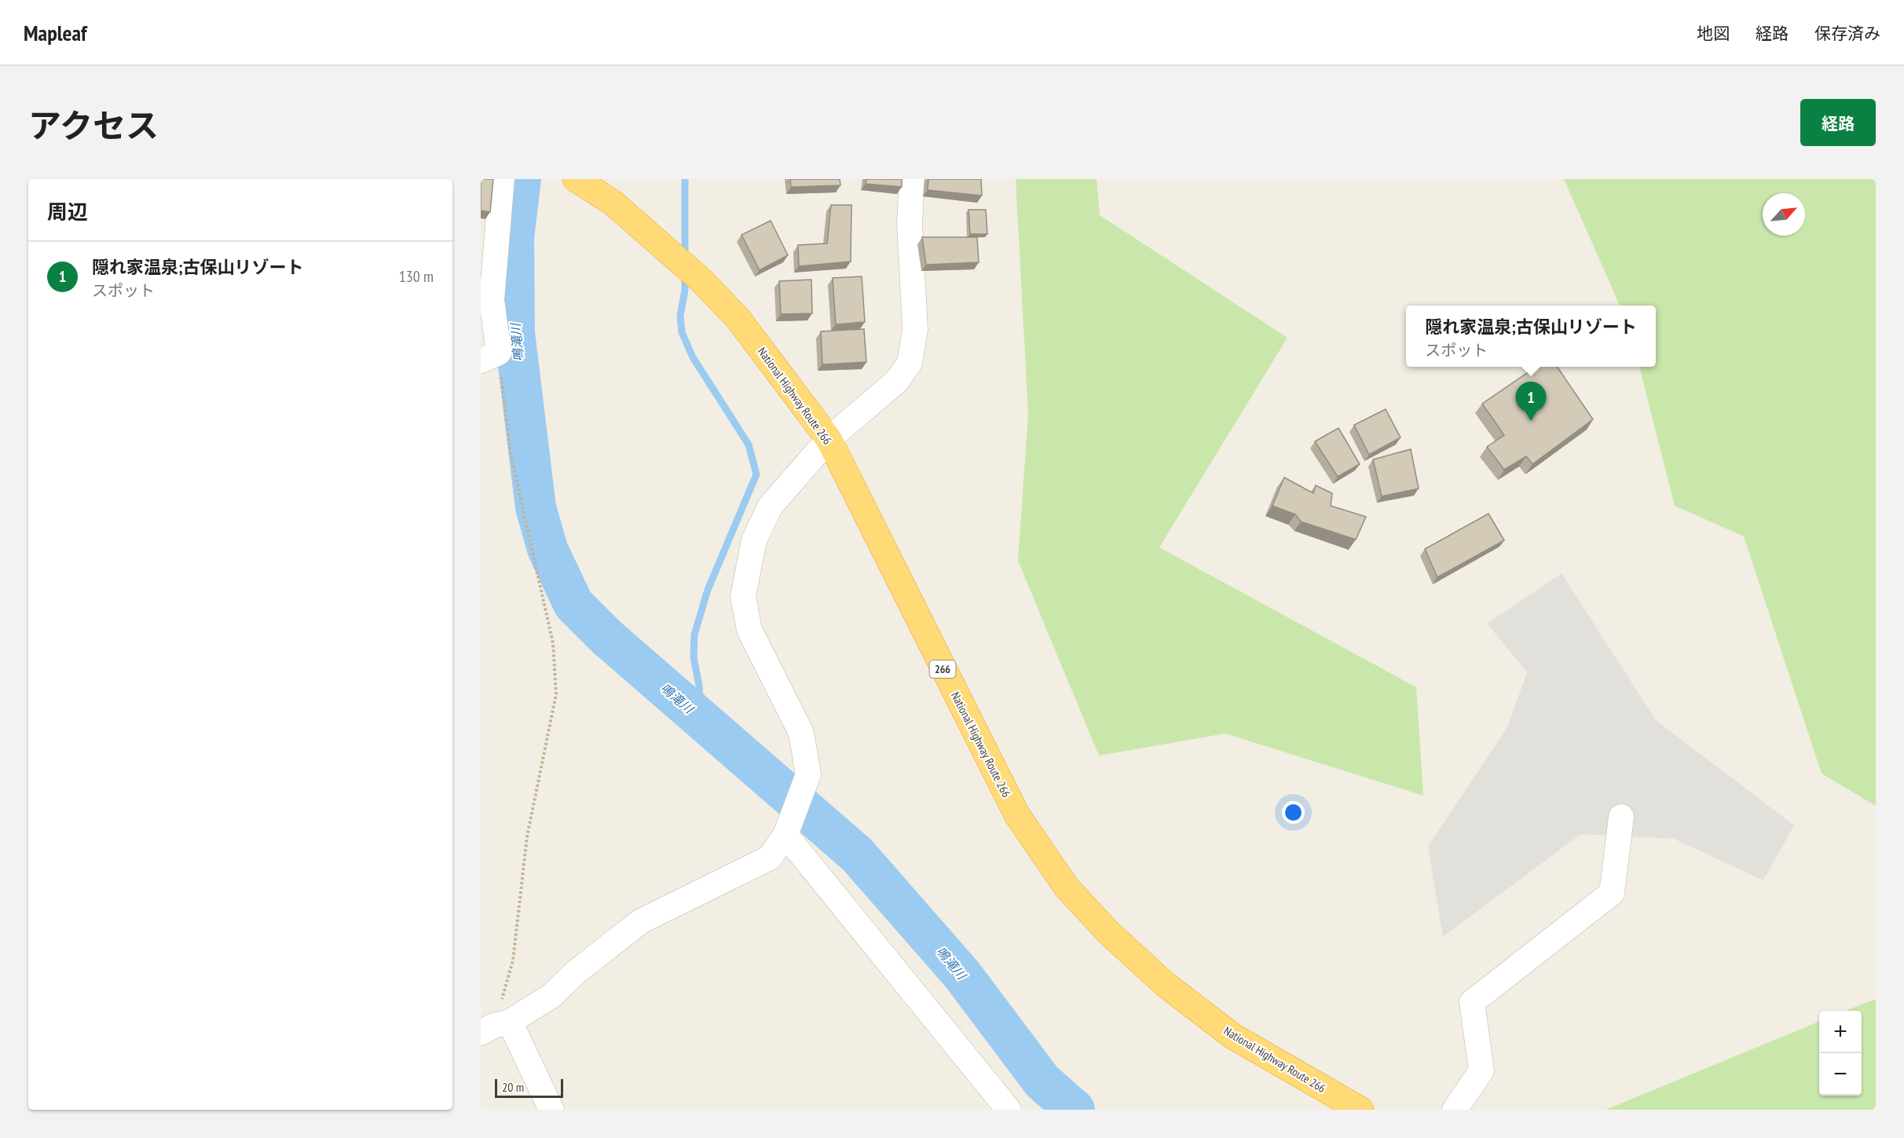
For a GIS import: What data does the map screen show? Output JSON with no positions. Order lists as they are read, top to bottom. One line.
{"streets":{"highway":["National Highway Route 266","266"]},"water":["鳴滝川"],"scale_bar":"20 m","north":"top right","page":{"header":"Mapleaf","nav":["地図","経路","保存済み"],"title":"アクセス","buttons":"経路","heading":"周辺","list":[{"mark":"1","name":"隠れ家温泉;古保山リゾート","note":"スポット","value":"130 m"}],"popup":["隠れ家温泉;古保山リゾート","スポット"],"pins":"1","map_buttons":["+","−"],"scale":"20 m"}}
